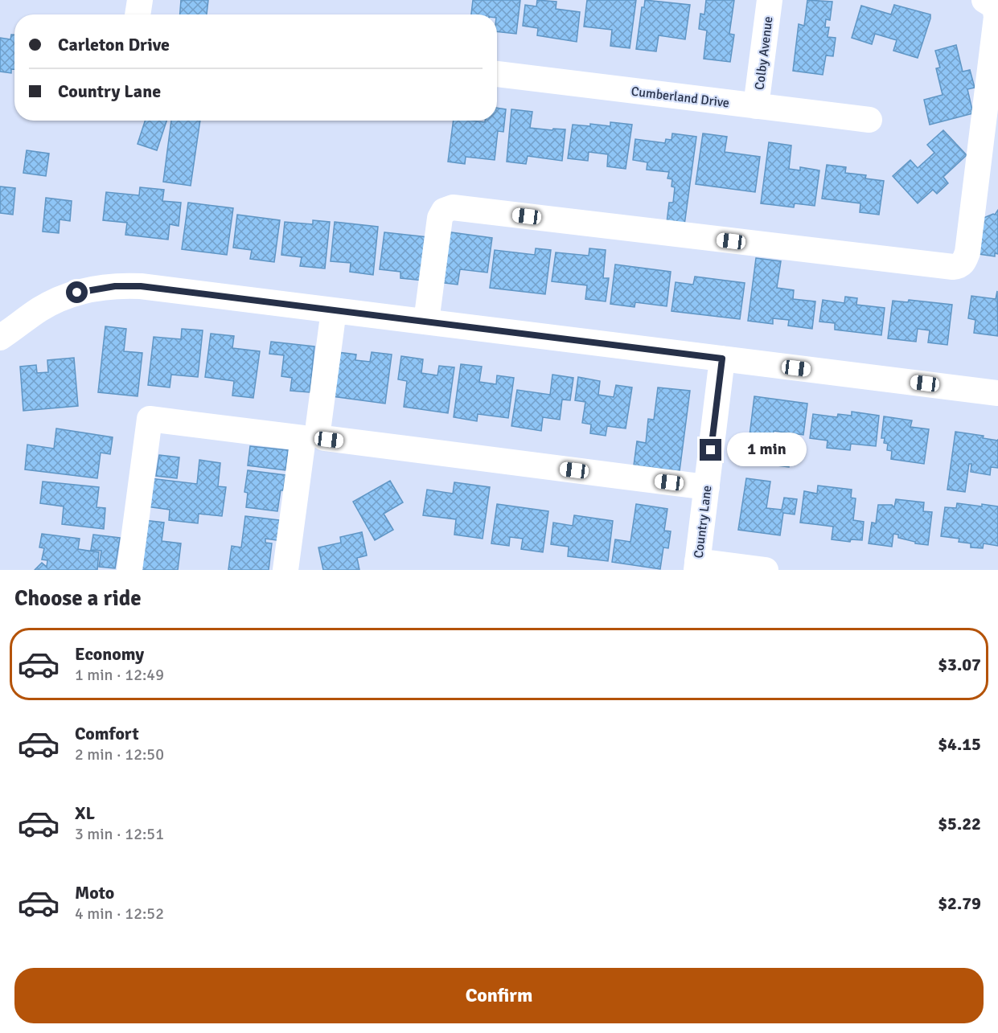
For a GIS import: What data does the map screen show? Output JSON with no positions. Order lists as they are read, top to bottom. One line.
{"streets":{"street":["Colby Avenue","Cumberland Drive","Country Lane"]},"crossings":[["Colby Avenue","Cumberland Drive"]],"page":{"banner":["Carleton Drive","Country Lane"],"bubble":"1 min","heading":"Choose a ride","list":[{"name":"Economy","note":"1 min · 12:49","value":"$3.07"},{"name":"Comfort","note":"2 min · 12:50","value":"$4.15"},{"name":"XL","note":"3 min · 12:51","value":"$5.22"},{"name":"Moto","note":"4 min · 12:52","value":"$2.79"}],"buttons":"Confirm"}}
